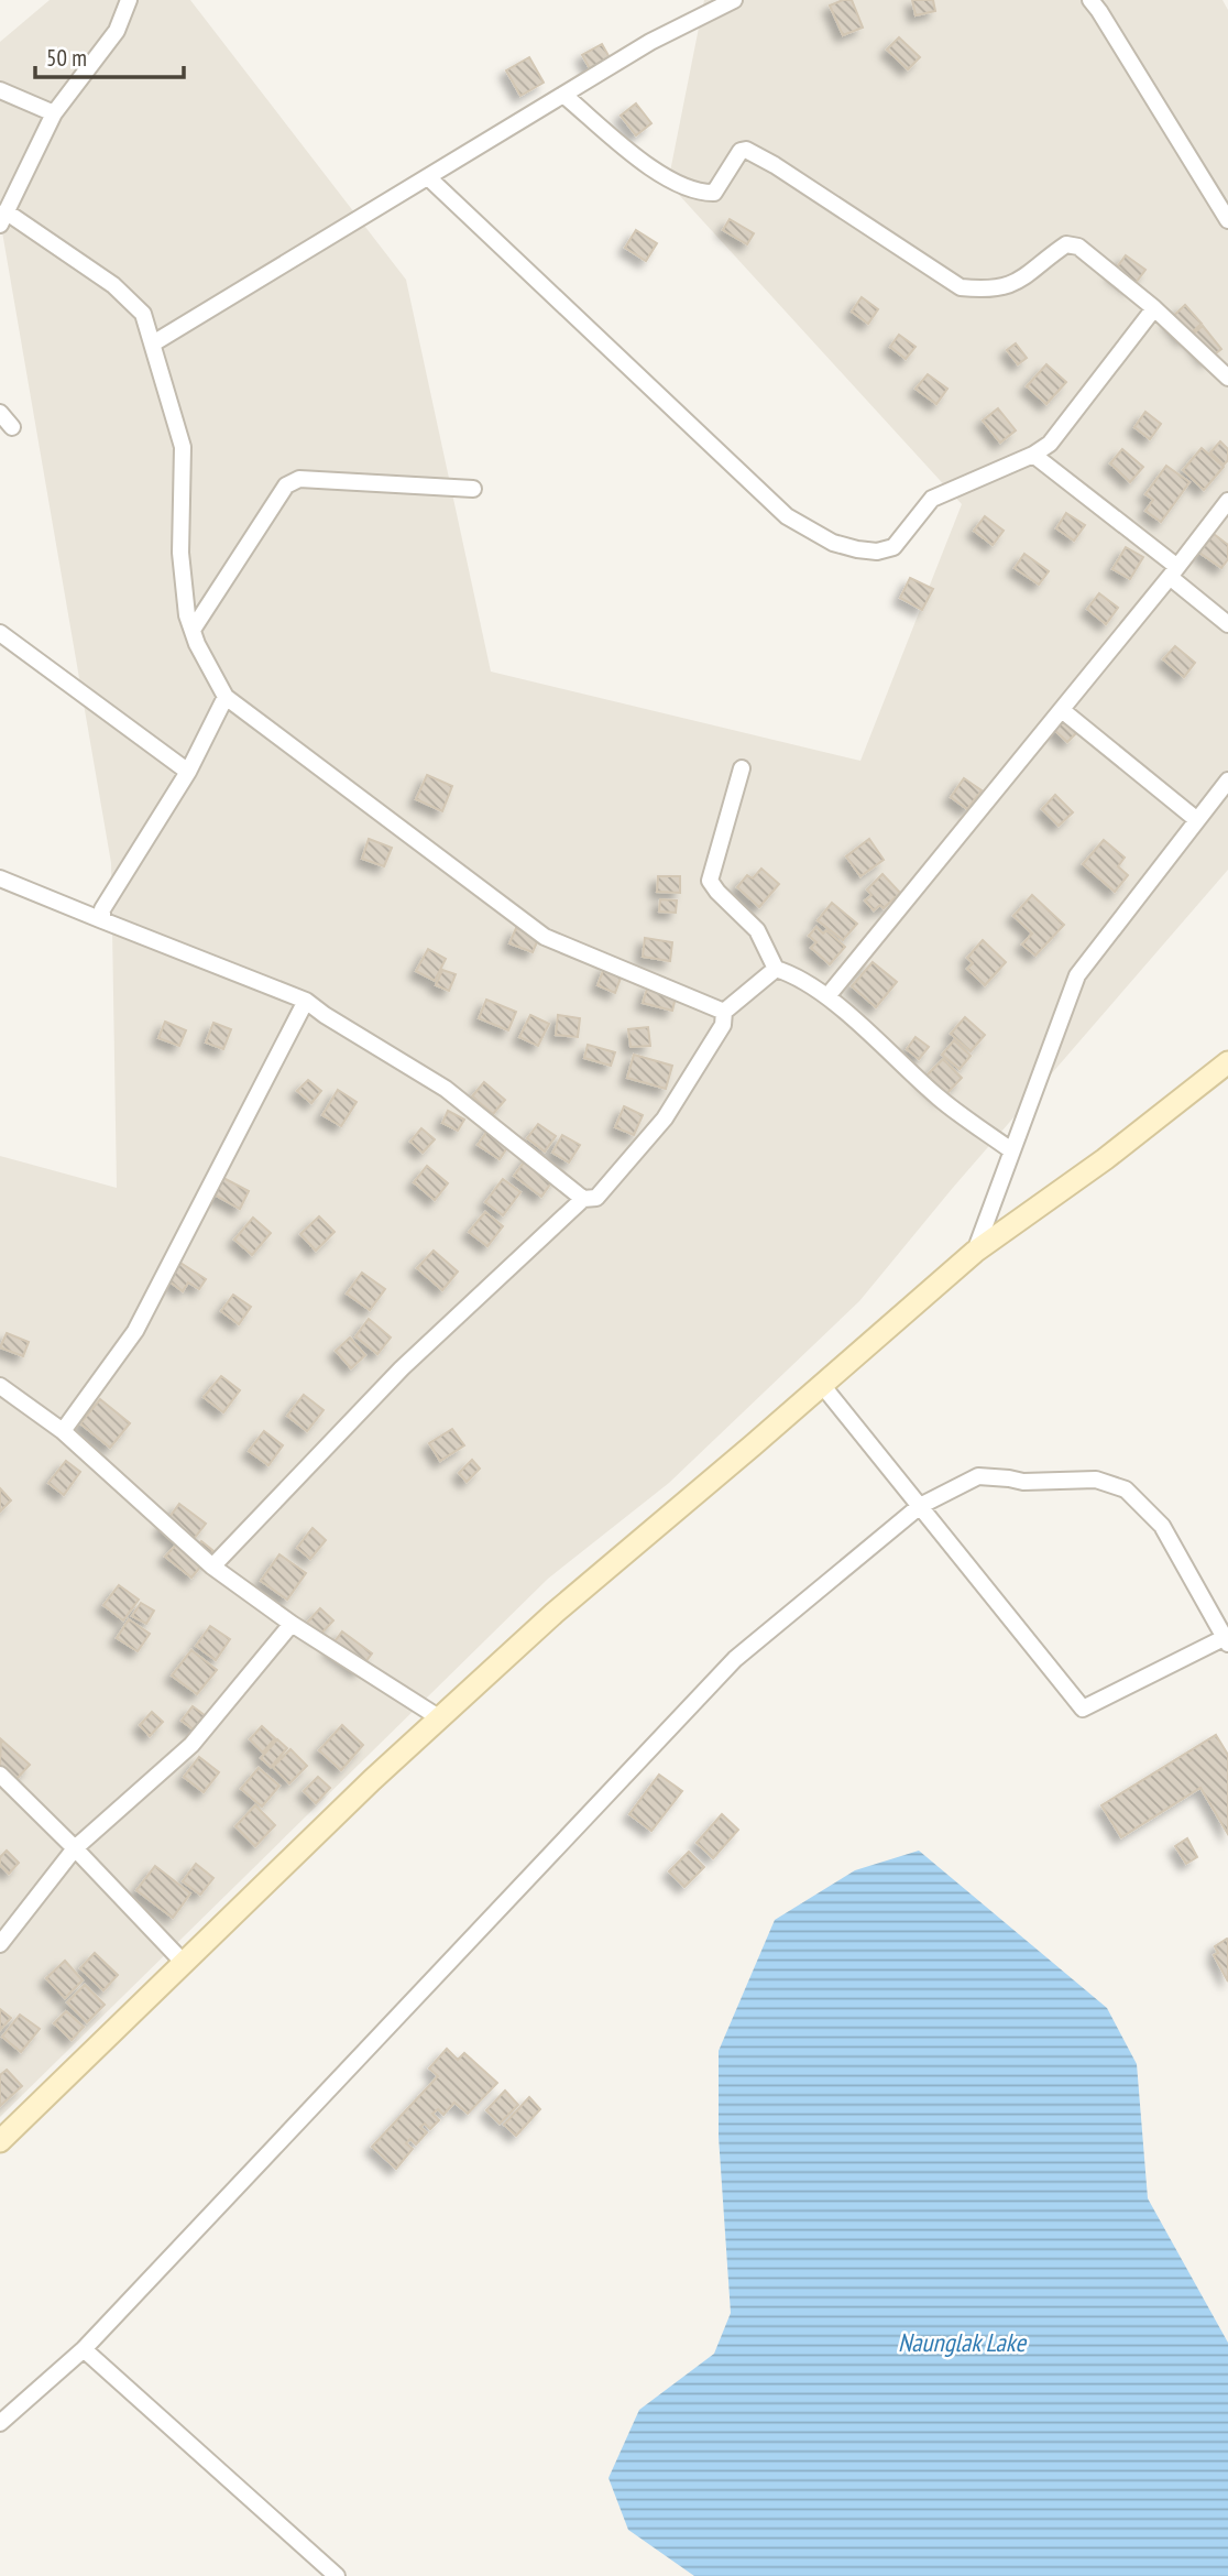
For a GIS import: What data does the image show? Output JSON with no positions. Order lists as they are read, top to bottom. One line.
{"water":["Naunglak Lake"],"scale_bar":"50 m"}
